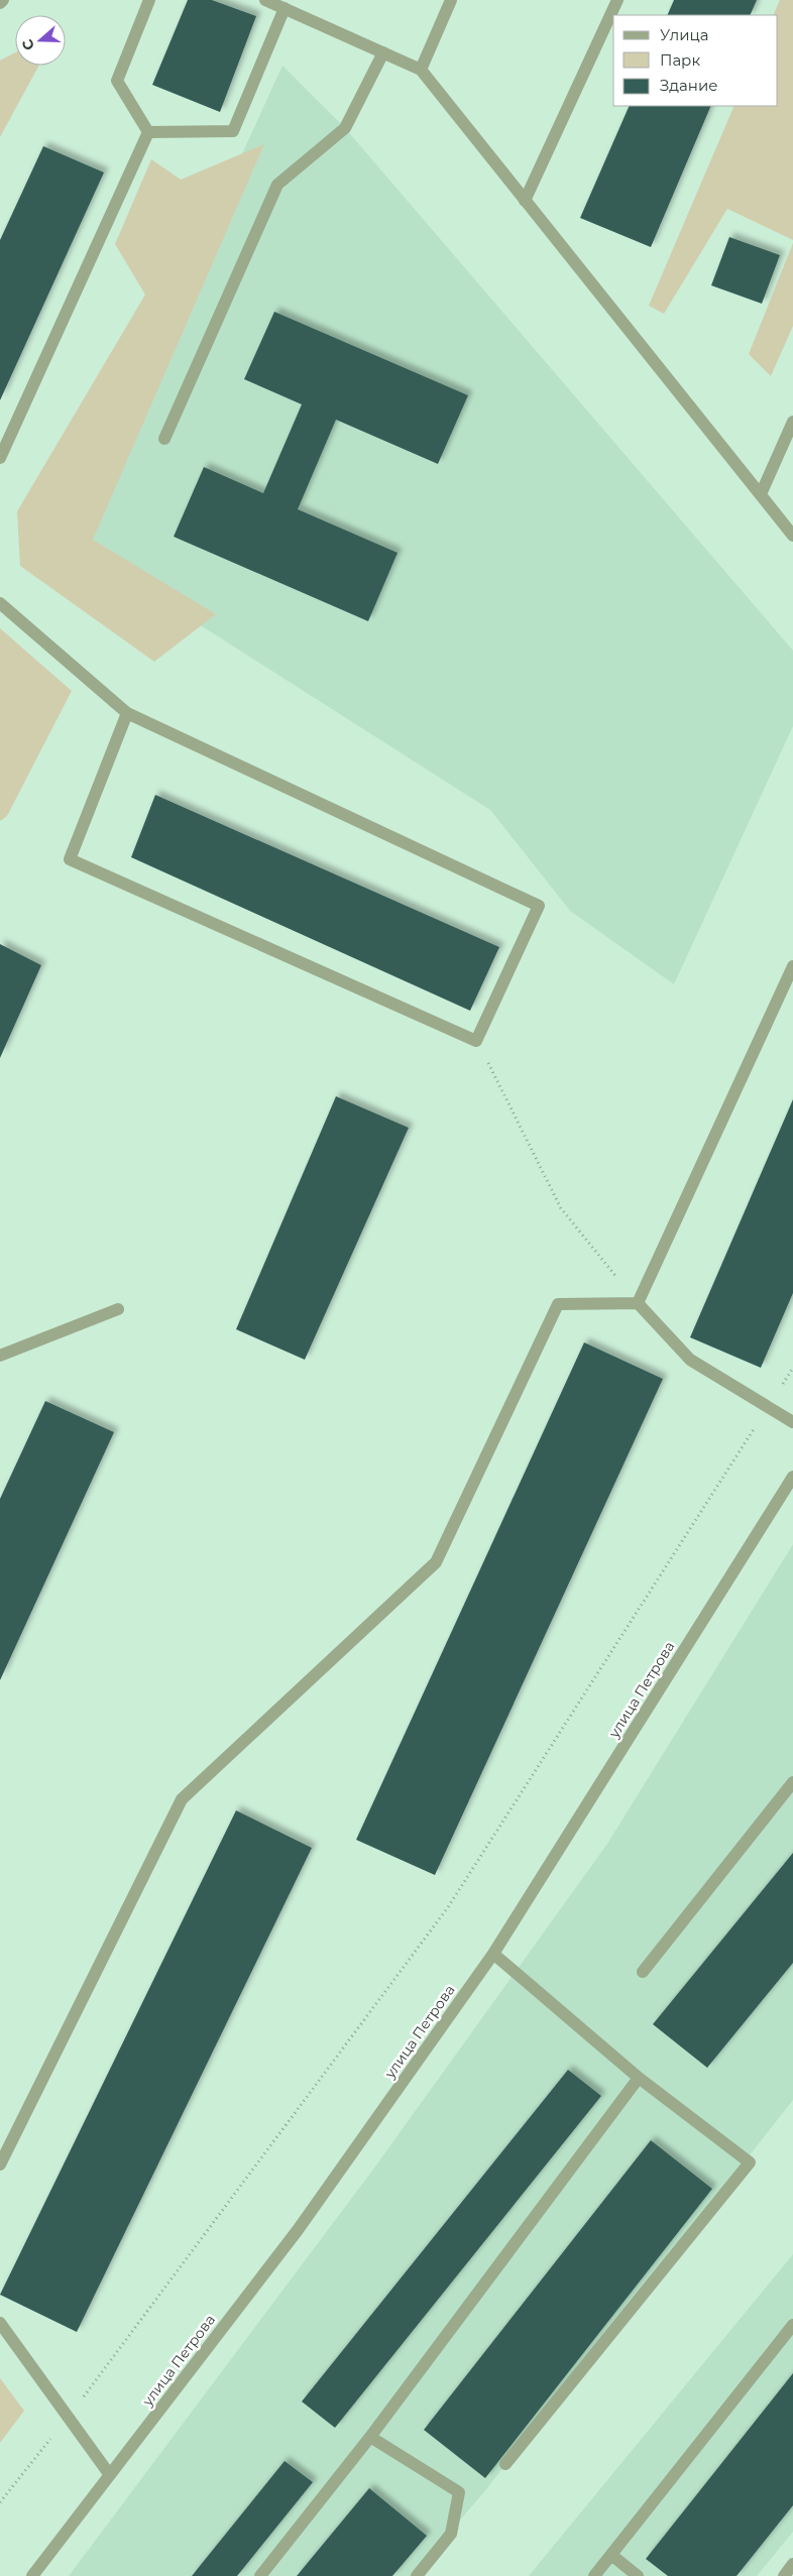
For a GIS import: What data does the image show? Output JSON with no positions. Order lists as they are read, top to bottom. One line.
{"streets":{"street":["улица Петрова"]},"legend":["Улица","Парк","Здание"],"north":"left"}
